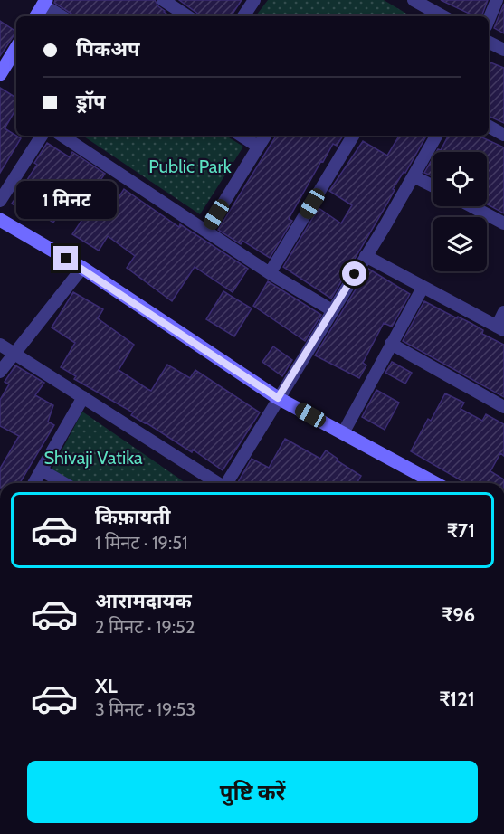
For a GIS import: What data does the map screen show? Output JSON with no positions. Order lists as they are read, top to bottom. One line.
{"parks":["Public Park","Shivaji Vatika"],"page":{"banner":["पिकअप","ड्रॉप"],"bubble":"1 मिनट","list":[{"name":"किफ़ायती","note":"1 मिनट · 19:51","value":"₹71"},{"name":"आरामदायक","note":"2 मिनट · 19:52","value":"₹96"},{"name":"XL","note":"3 मिनट · 19:53","value":"₹121"}],"buttons":"पुष्टि करें"}}
